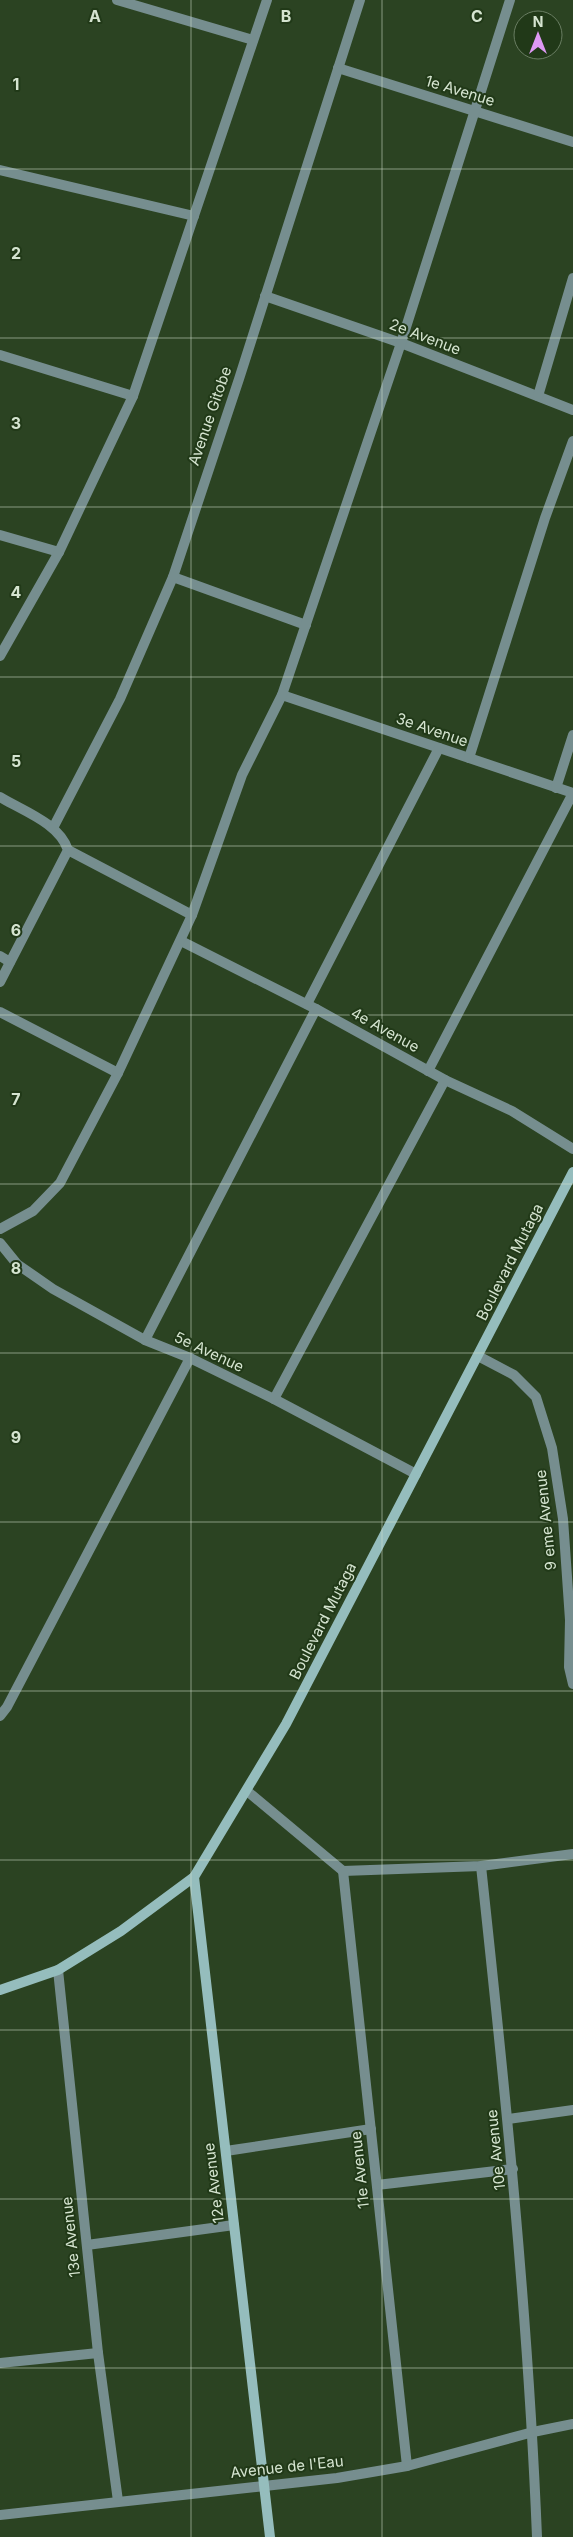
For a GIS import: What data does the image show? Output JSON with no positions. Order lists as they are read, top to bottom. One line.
{"streets":{"street":["1e Avenue","2e Avenue","Avenue Gitobe","3e Avenue","4e Avenue","Boulevard Mutaga","5e Avenue","9 eme Avenue","10e Avenue","11e Avenue","12e Avenue","13e Avenue","Avenue de l'Eau"]},"crossings":[["1e Avenue","Avenue Gitobe"],["2e Avenue","Avenue Gitobe"],["Boulevard Mutaga","5e Avenue"],["Boulevard Mutaga","9 eme Avenue"],["Boulevard Mutaga","12e Avenue"],["Boulevard Mutaga","13e Avenue"],["10e Avenue","Avenue de l'Eau"],["11e Avenue","Avenue de l'Eau"],["12e Avenue","Avenue de l'Eau"],["13e Avenue","Avenue de l'Eau"]],"north":"top","grid":{"columns":["A","B","C"],"rows":["1","2","3","4","5","6","7","8","9"]}}
